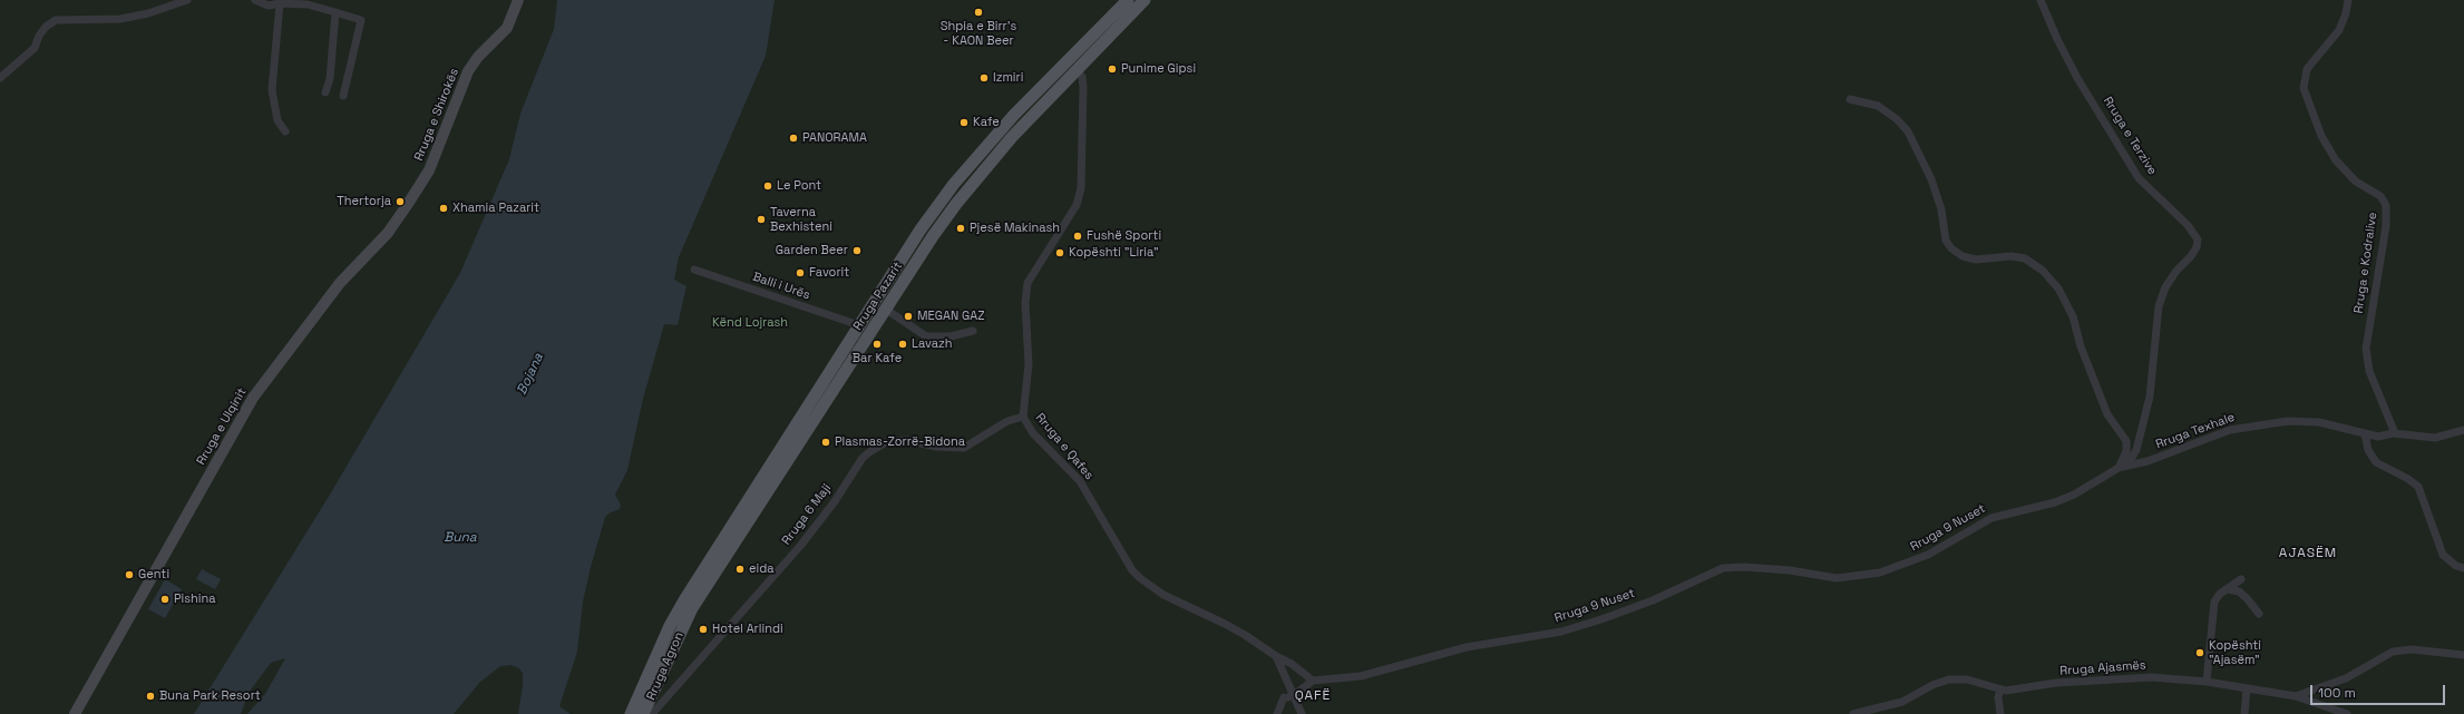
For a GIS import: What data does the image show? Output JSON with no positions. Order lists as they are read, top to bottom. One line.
{"streets":{"main road":["Rruga e Shirokës","Rruga Pazarit","Rruga e Ulqinit","Rruga Agron"],"street":["Rruga e Terzive","Rruga e Kodralive","Balli i Urës","Rruga Texhale","Rruga e Qafes","Rruga 6 Maji","Rruga 9 Nuset","Rruga Ajasmës"]},"crossings":[["Rruga e Shirokës","Rruga e Ulqinit"],["Rruga e Terzive","Rruga Texhale"],["Rruga e Terzive","Rruga 9 Nuset"],["Rruga e Kodralive","Rruga Texhale"],["Balli i Urës","Rruga Pazarit"],["Rruga Pazarit","Rruga e Qafes"],["Rruga Pazarit","Rruga Agron"],["Rruga Texhale","Rruga 9 Nuset"],["Rruga e Qafes","Rruga 6 Maji"],["Rruga e Qafes","Rruga 9 Nuset"]],"districts":["AJASËM","QAFË"],"water":["Bojana","Buna"],"parks":["Kënd Lojrash"],"places":["Shpia e Birr's - KAON Beer","Punime Gipsi","Izmiri","Kafe","PANORAMA","Le Pont","Thertorja","Xhamia Pazarit","Taverna Bexhisteni","Pjesë Makinash","Fushë Sporti","Garden Beer","Kopështi \"Liria\"","Favorit","MEGAN GAZ","Bar Kafe","Lavazh","Plasmas-Zorrë-Bidona","eida","Genti","Pishina","Hotel Arlindi","Kopështi \"Ajasëm\"","Buna Park Resort"],"scale_bar":"100 m"}
